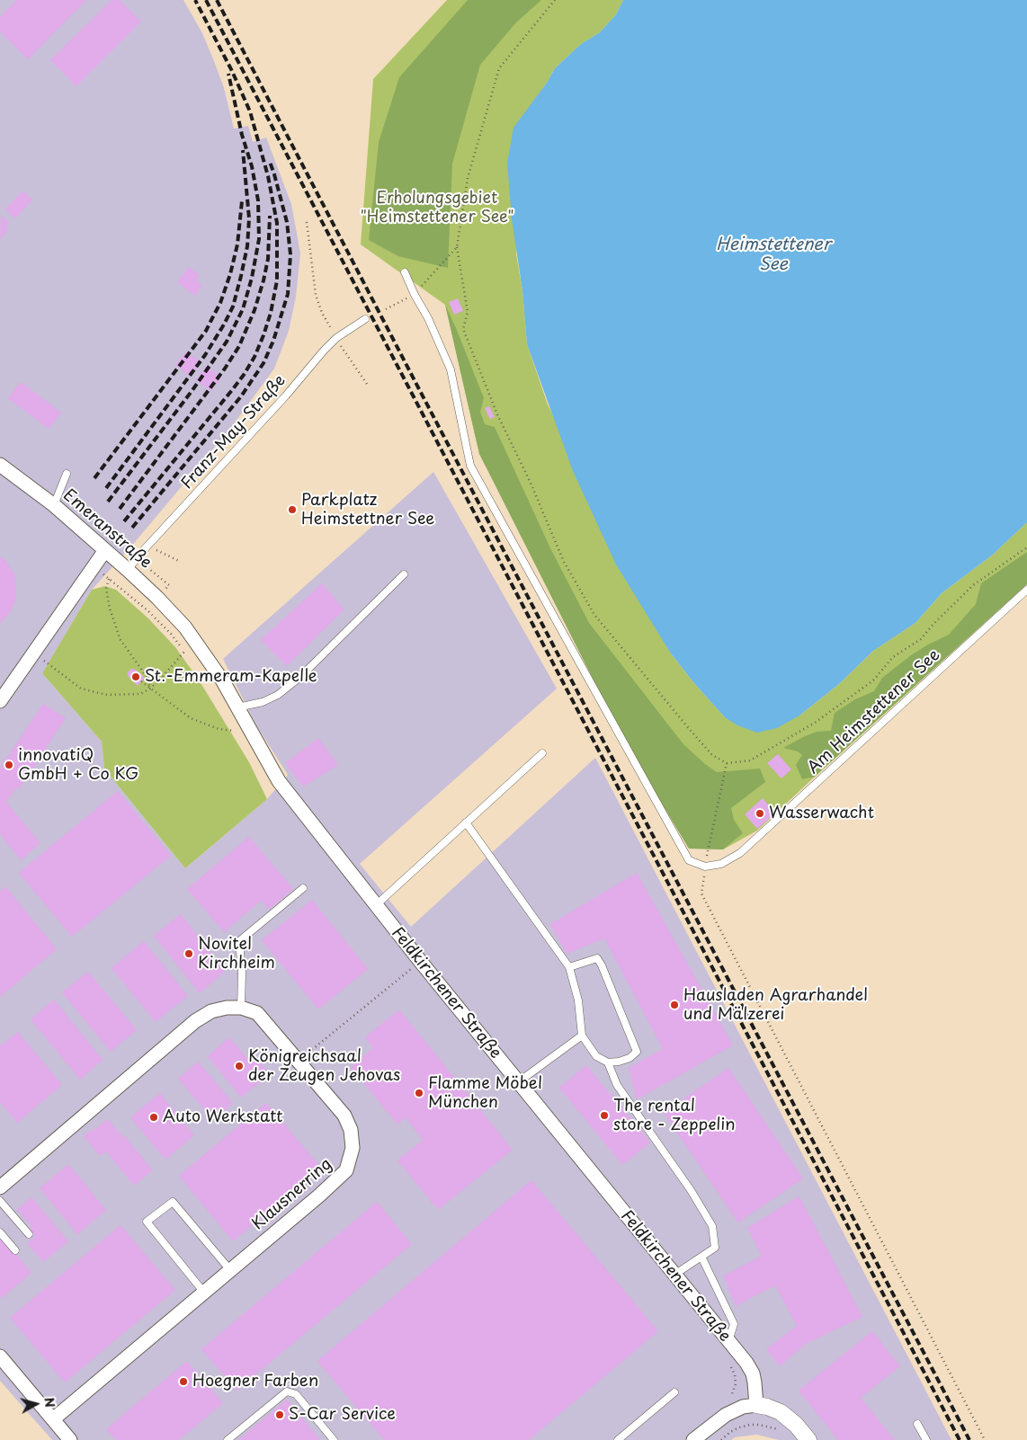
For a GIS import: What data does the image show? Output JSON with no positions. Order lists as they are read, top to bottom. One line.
{"streets":{"street":["Emeranstraße","Feldkirchener Straße","Klausnerring"],"lane":["Franz-May-Straße","Am Heimstettener See"]},"crossings":[["Franz-May-Straße","Emeranstraße"],["Emeranstraße","Feldkirchener Straße"]],"water":["Heimstettener See"],"parks":["Erholungsgebiet \"Heimstettener See\""],"places":["Parkplatz Heimstettner See","St.-Emmeram-Kapelle","innovatiQ GmbH + Co KG","Wasserwacht","Novitel Kirchheim","Hausladen Agrarhandel und Mälzerei","Königreichsaal der Zeugen Jehovas","Flamme Möbel München","The rental store - Zeppelin","Auto Werkstatt","Hoegner Farben","S-Car Service"],"north":"right"}
